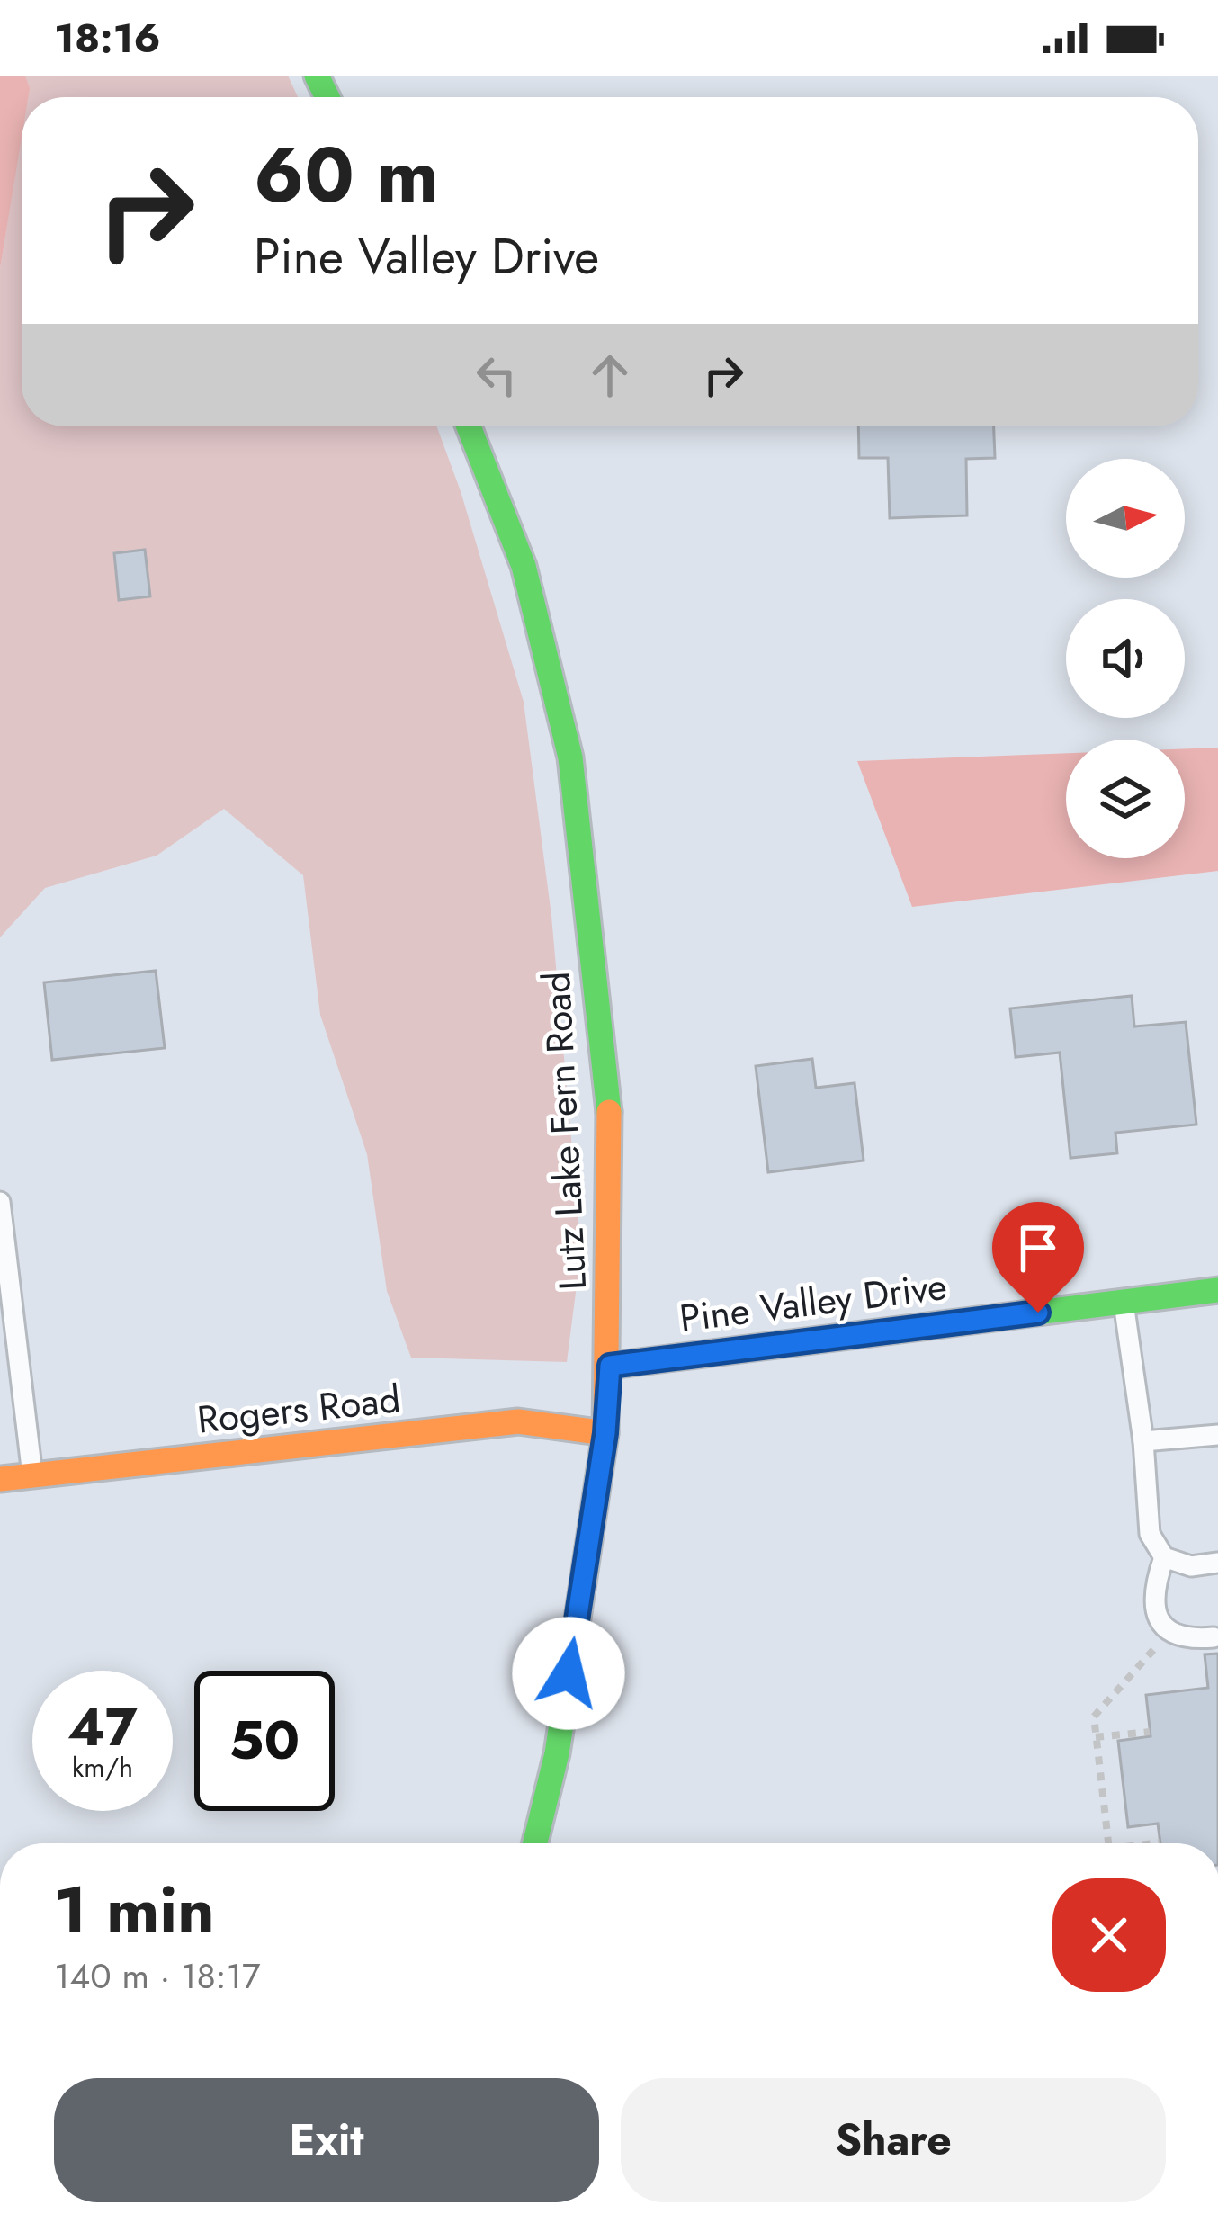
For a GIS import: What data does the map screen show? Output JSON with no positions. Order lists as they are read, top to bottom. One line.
{"streets":{"main road":["Lutz Lake Fern Road","Pine Valley Drive","Rogers Road"]},"crossings":[["Lutz Lake Fern Road","Pine Valley Drive"],["Lutz Lake Fern Road","Rogers Road"]],"north":"right","page":{"status":"18:16","turn":["60 m","Pine Valley Drive"],"speed":"47 km/h","limit":"50","heading":["1 min","140 m · 18:17"],"buttons":["Exit","Share"]}}
